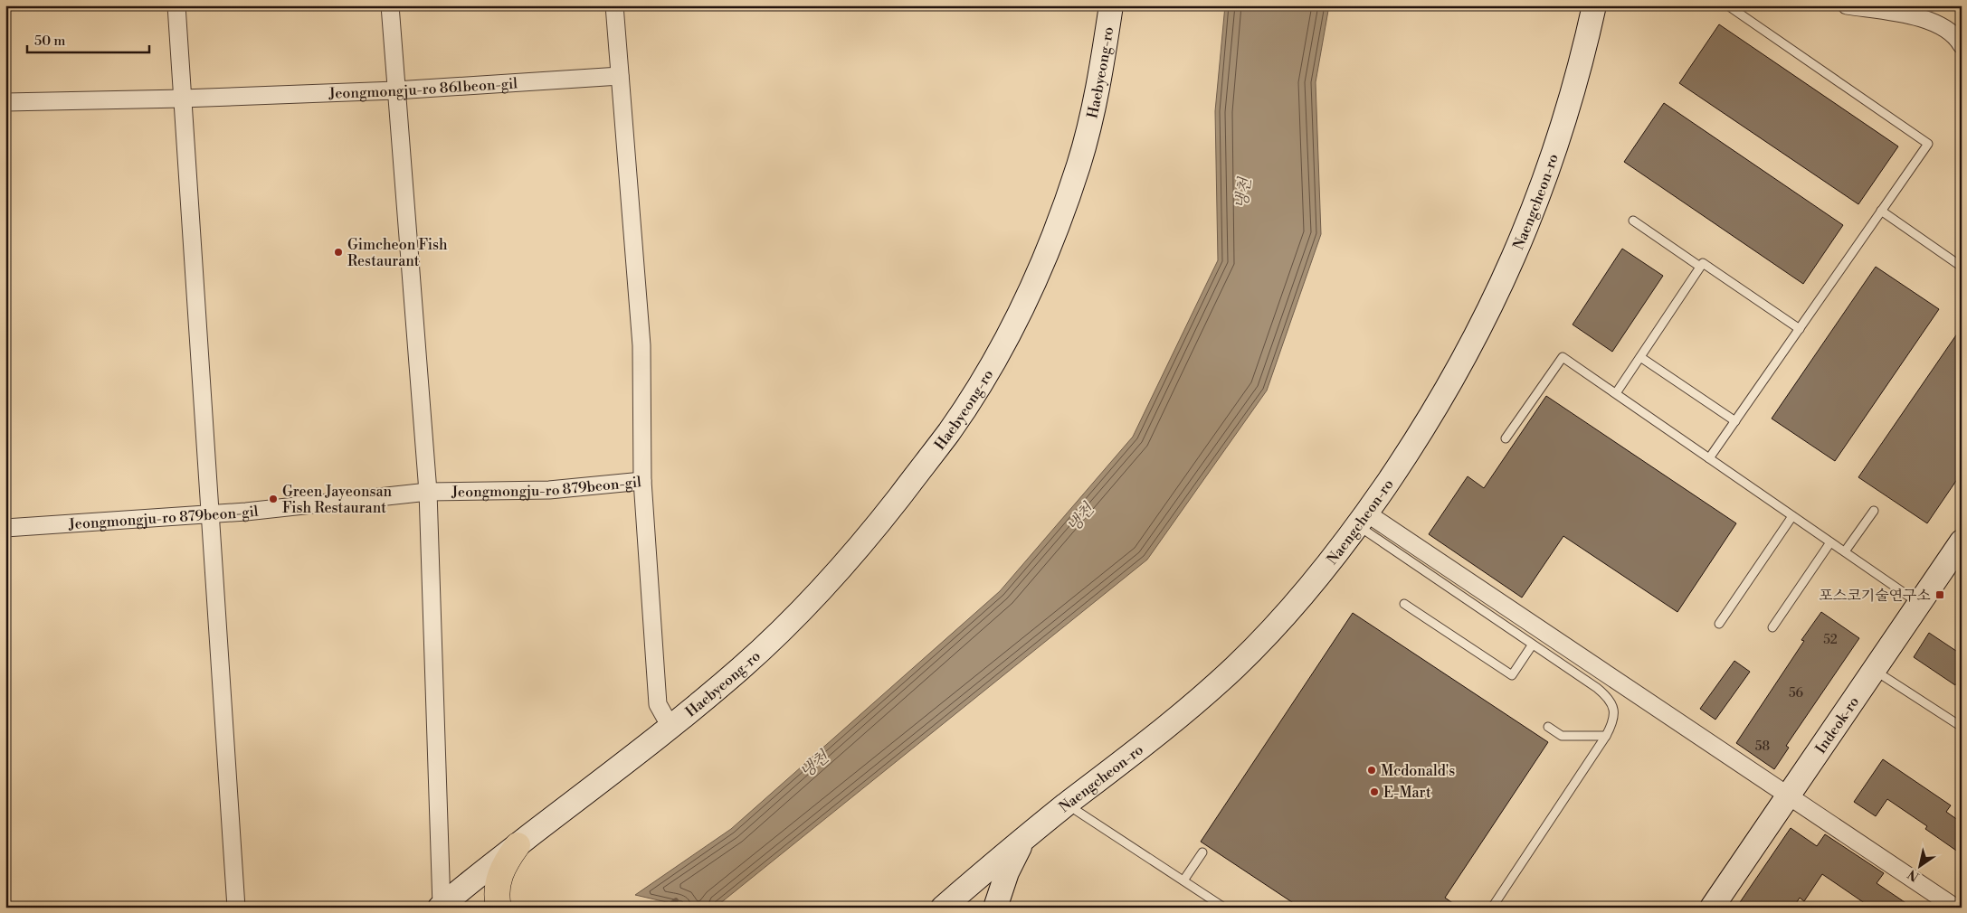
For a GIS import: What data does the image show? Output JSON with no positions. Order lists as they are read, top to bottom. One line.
{"streets":{"street":["Haebyeong-ro","Jeongmongju-ro 861beon-gil","Naengcheon-ro","Jeongmongju-ro 879beon-gil","Indeok-ro"]},"crossings":[["Haebyeong-ro","Jeongmongju-ro 879beon-gil"],["Jeongmongju-ro 861beon-gil","Jeongmongju-ro 879beon-gil"]],"water":["냉천"],"places":{"other":["Gimcheon Fish Restaurant","Green Jayeonsan Fish Restaurant","Mcdonald's","E-Mart"],"transit":["포스코기술연구소"]},"house_numbers":["52","56","58"],"scale_bar":"50 m","north":"bottom left"}
